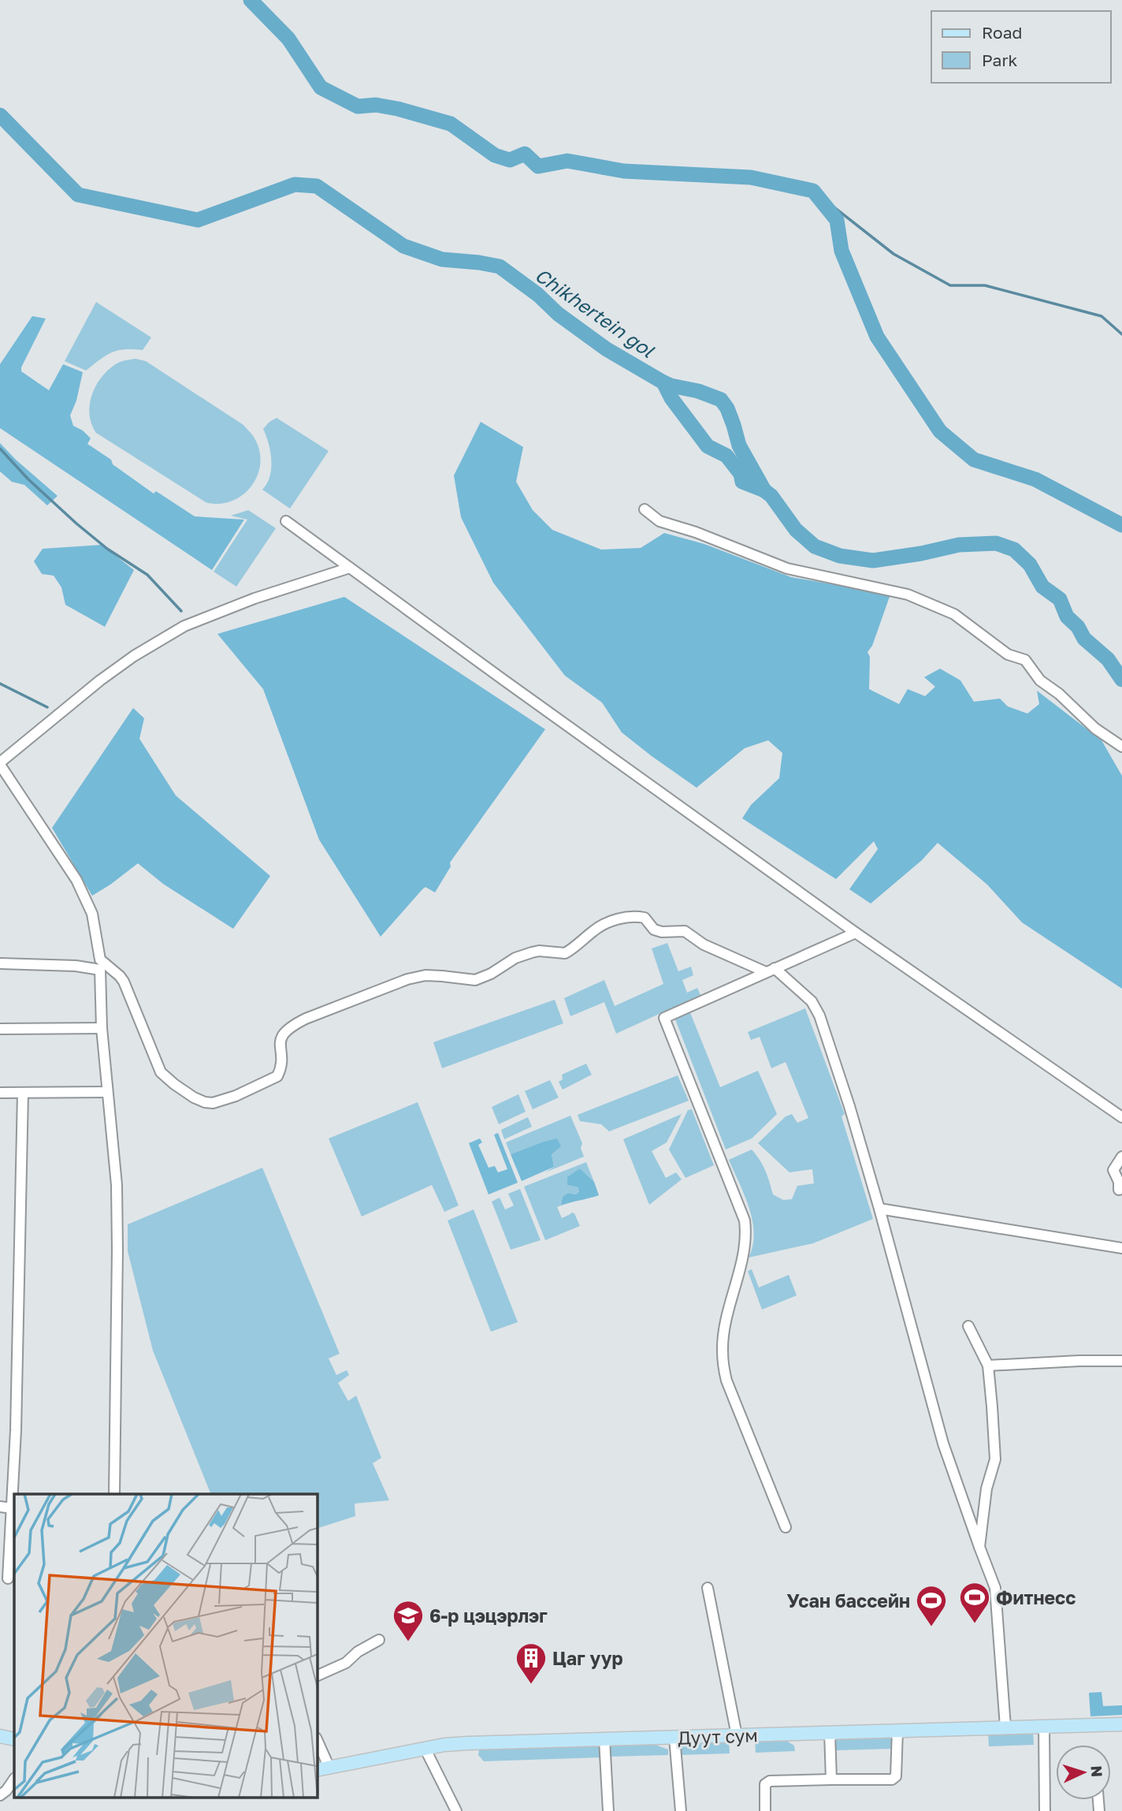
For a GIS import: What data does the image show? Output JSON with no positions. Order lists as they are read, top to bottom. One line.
{"streets":{"main road":["Дуут сум"]},"water":["Chikhertein gol"],"places":{"sports":["Фитнесс","Усан бассейн"],"school or university":["6-р цэцэрлэг"],"building":["Цаг уур"]},"legend":["Road","Park"],"north":"right"}
